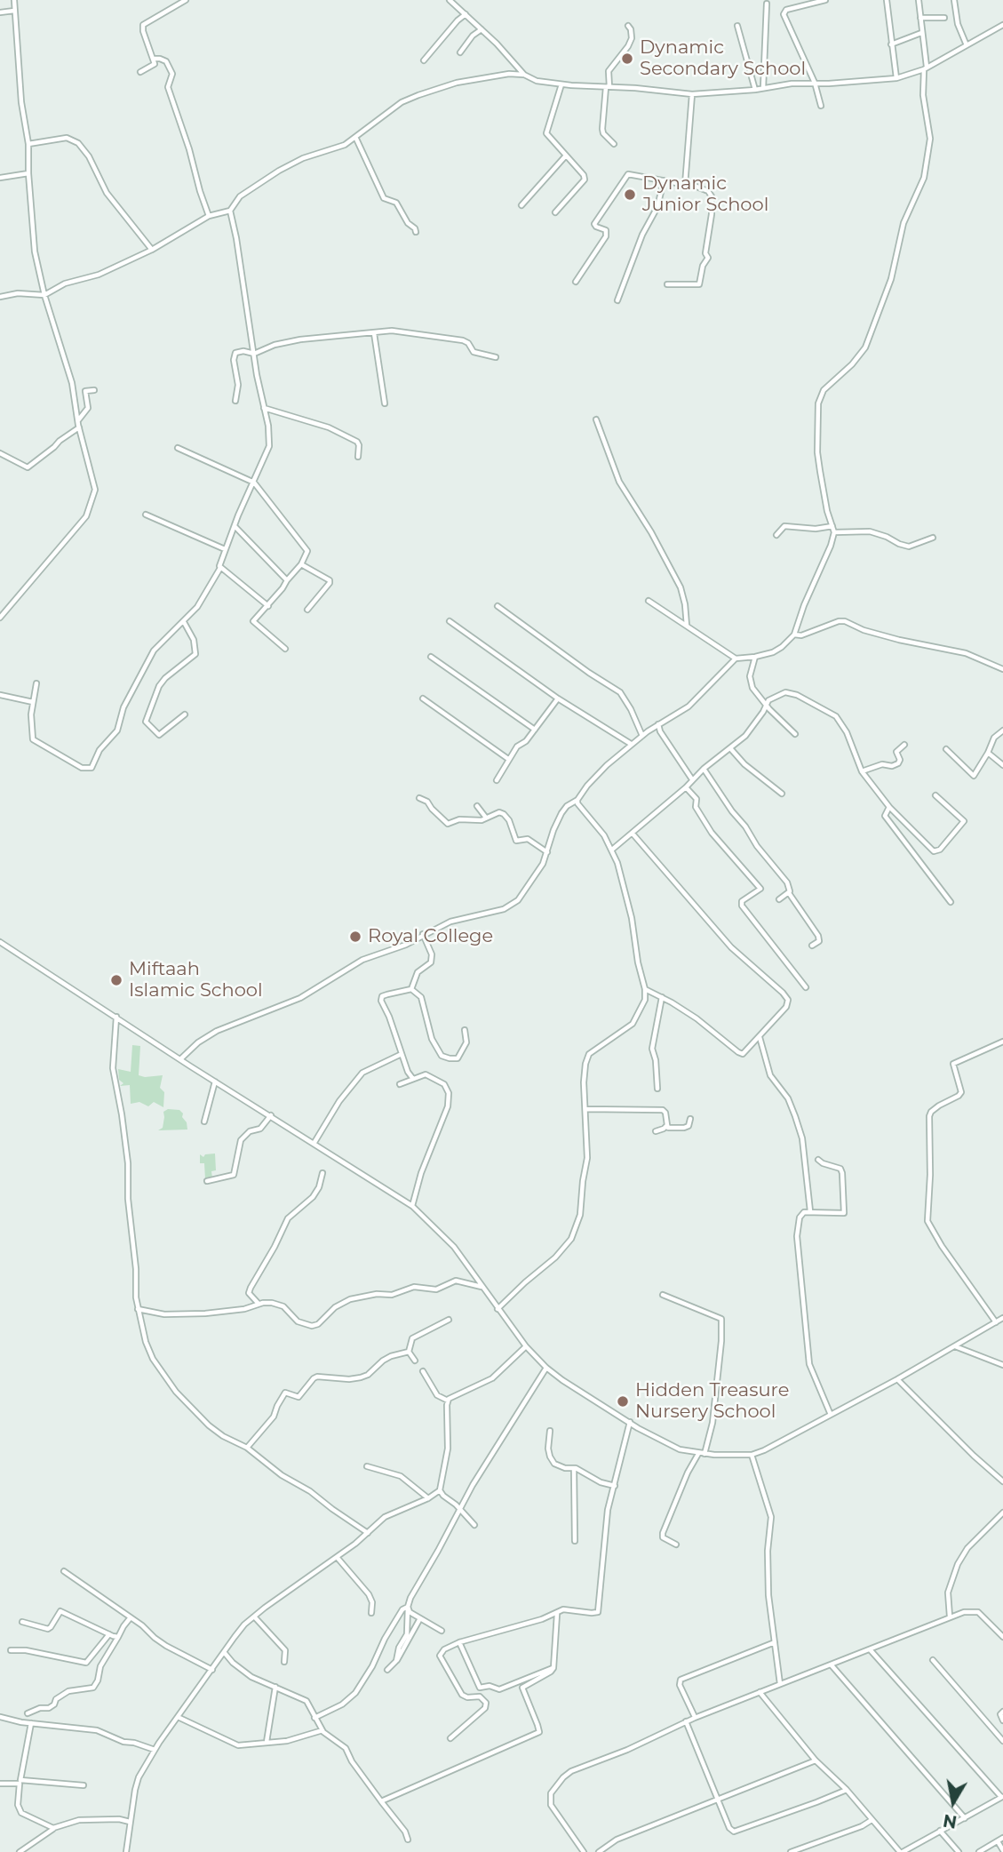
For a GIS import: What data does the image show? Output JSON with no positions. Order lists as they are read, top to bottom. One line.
{"places":["Dynamic Secondary School","Dynamic Junior School","Royal College","Miftaah Islamic School","Hidden Treasure Nursery School"],"north":"bottom"}
